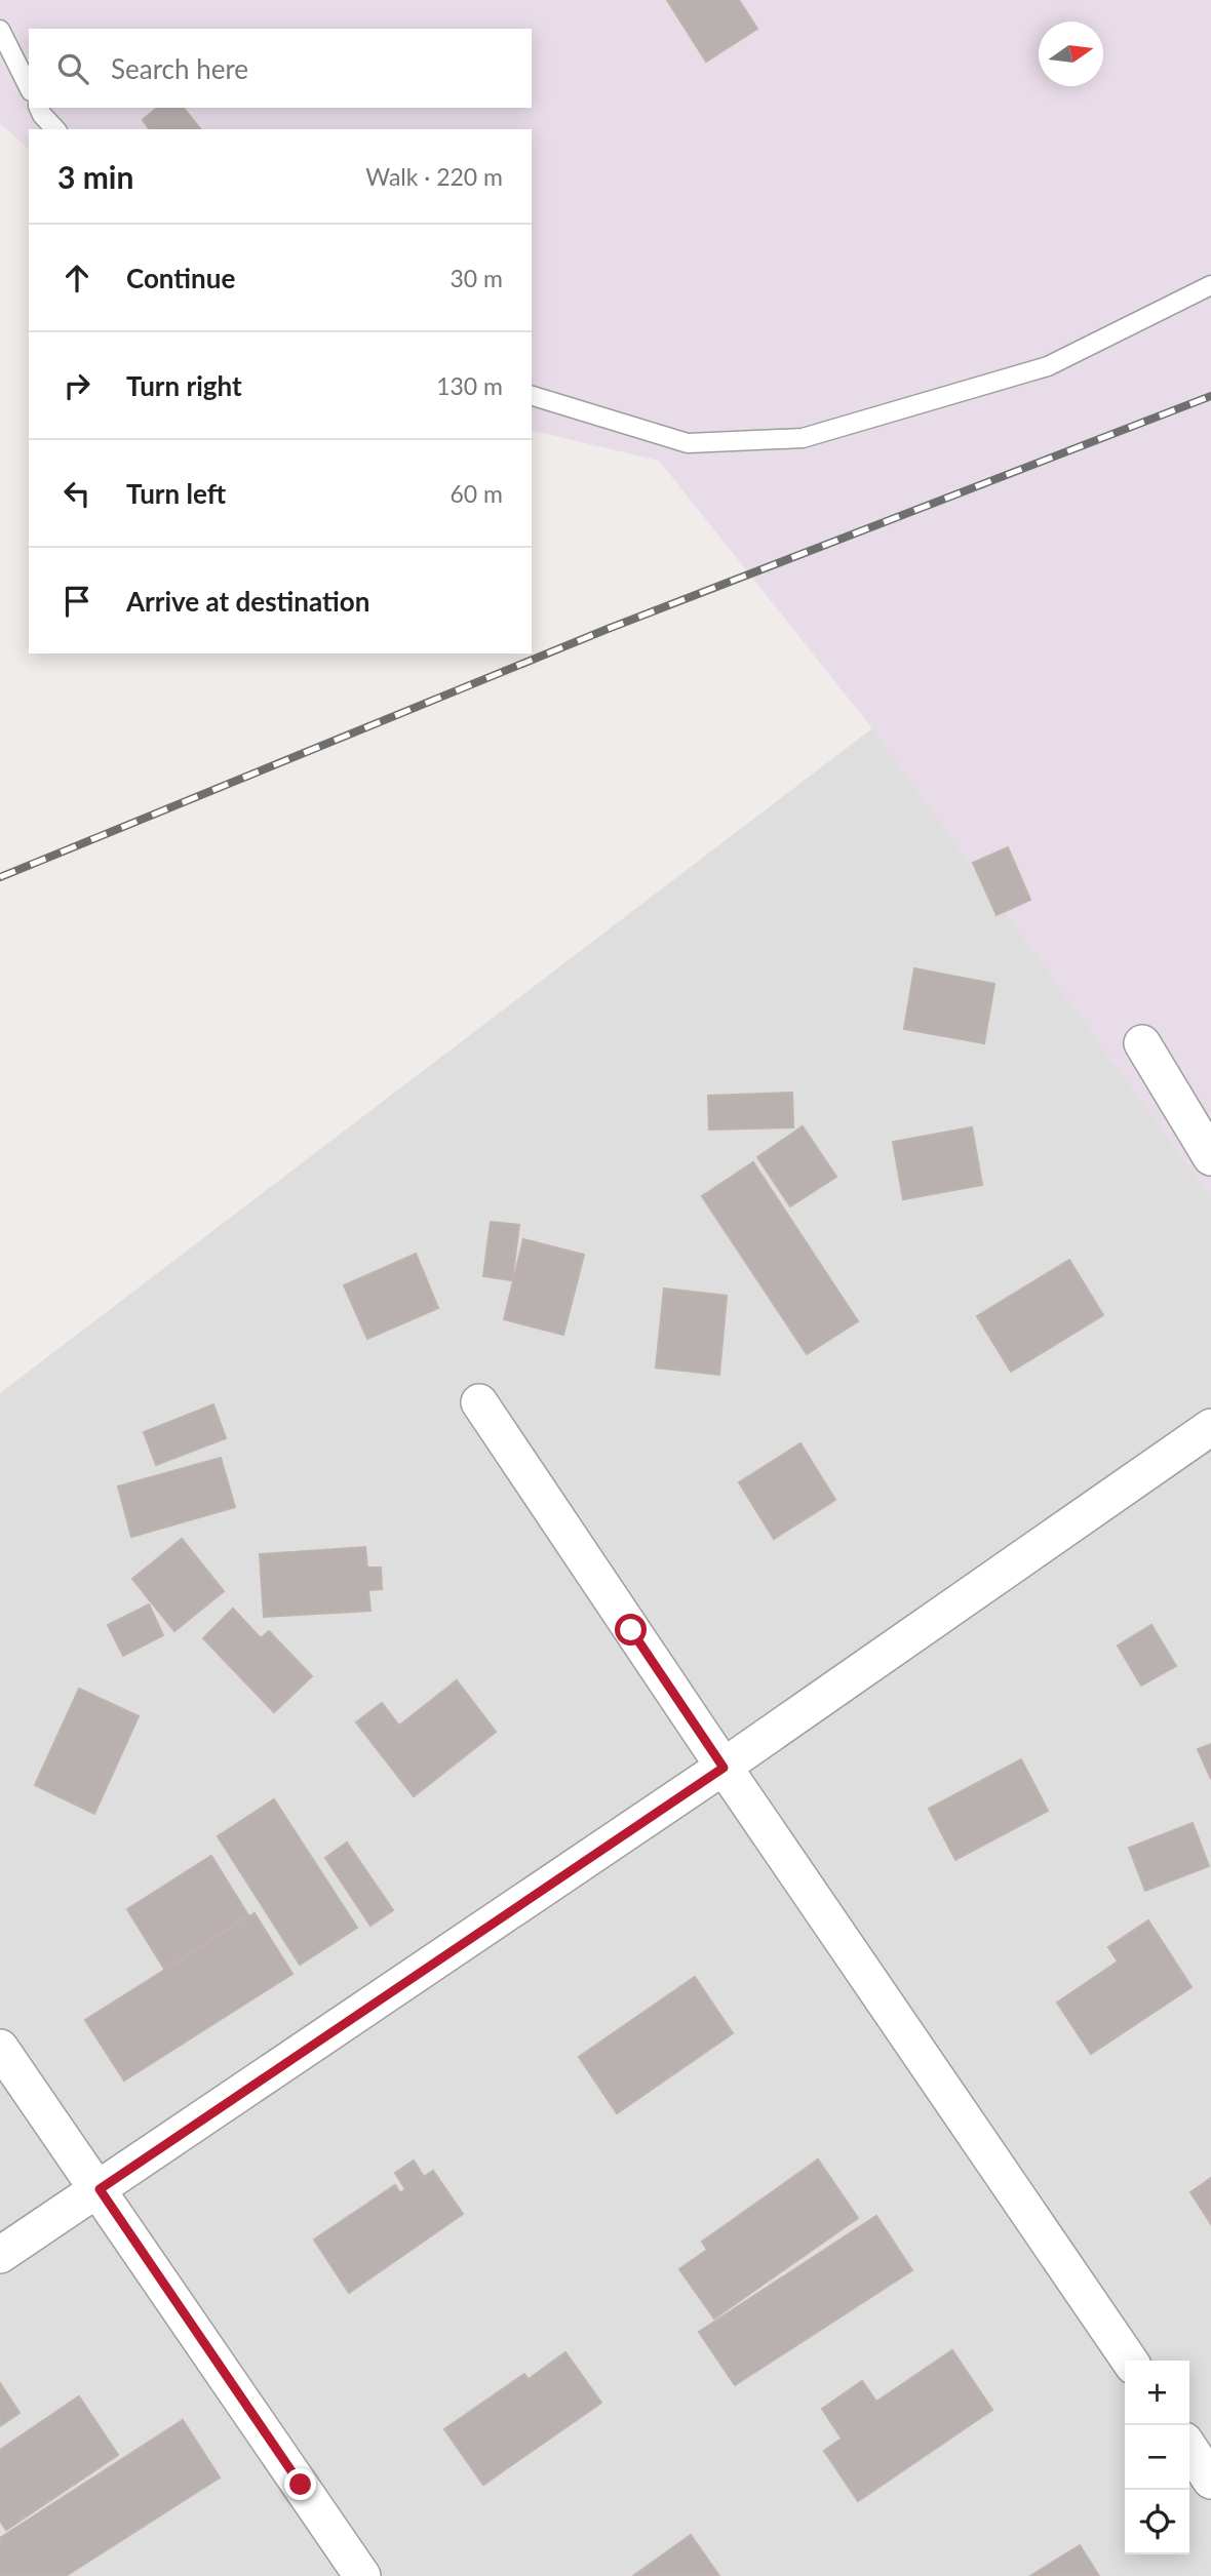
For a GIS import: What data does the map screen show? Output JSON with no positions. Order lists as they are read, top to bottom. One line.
{"north":"right","page":{"search":"Search here","heading":["3 min","Walk · 220 m"],"list":[["Continue","30 m"],["Turn right","130 m"],["Turn left","60 m"],"Arrive at destination"],"map_buttons":["+","−"]}}
